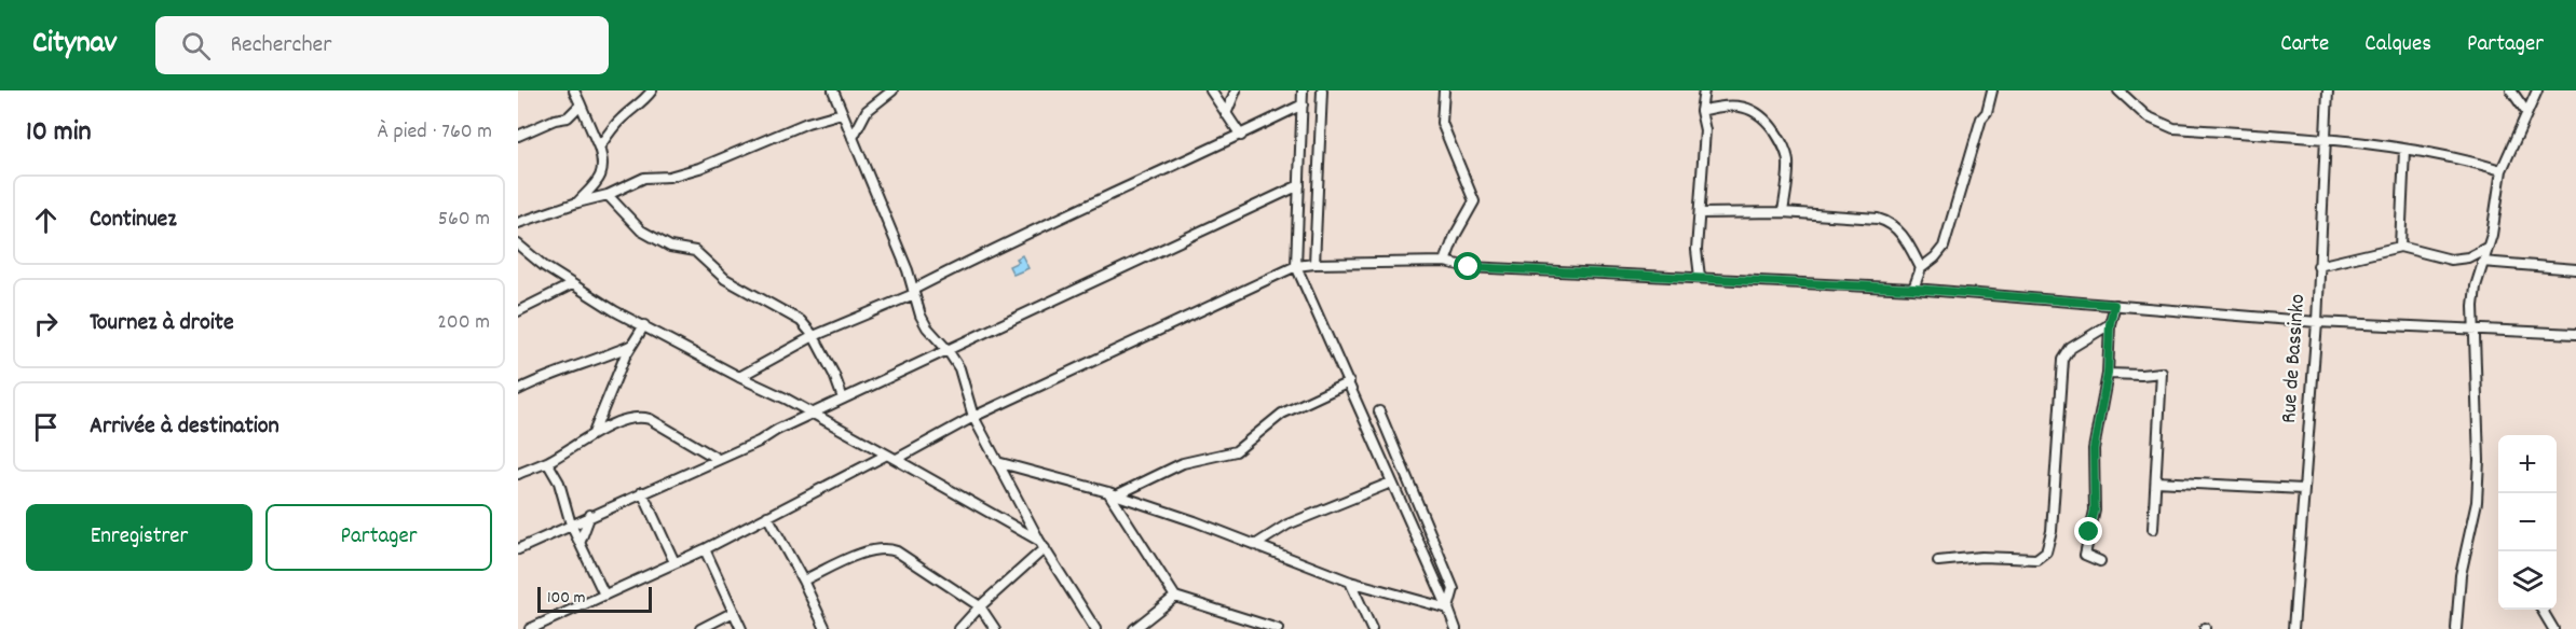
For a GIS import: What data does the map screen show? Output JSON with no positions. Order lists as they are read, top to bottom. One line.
{"streets":{"street":["Rue de Bassinko"]},"scale_bar":"100 m","page":{"header":"Citynav","search":"Rechercher","nav":["Carte","Calques","Partager"],"heading":["10 min","À pied · 760 m"],"list":[["Continuez","560 m"],["Tournez à droite","200 m"],"Arrivée à destination"],"map_buttons":["+","−"],"buttons":["Enregistrer","Partager"],"scale":"100 m"}}
